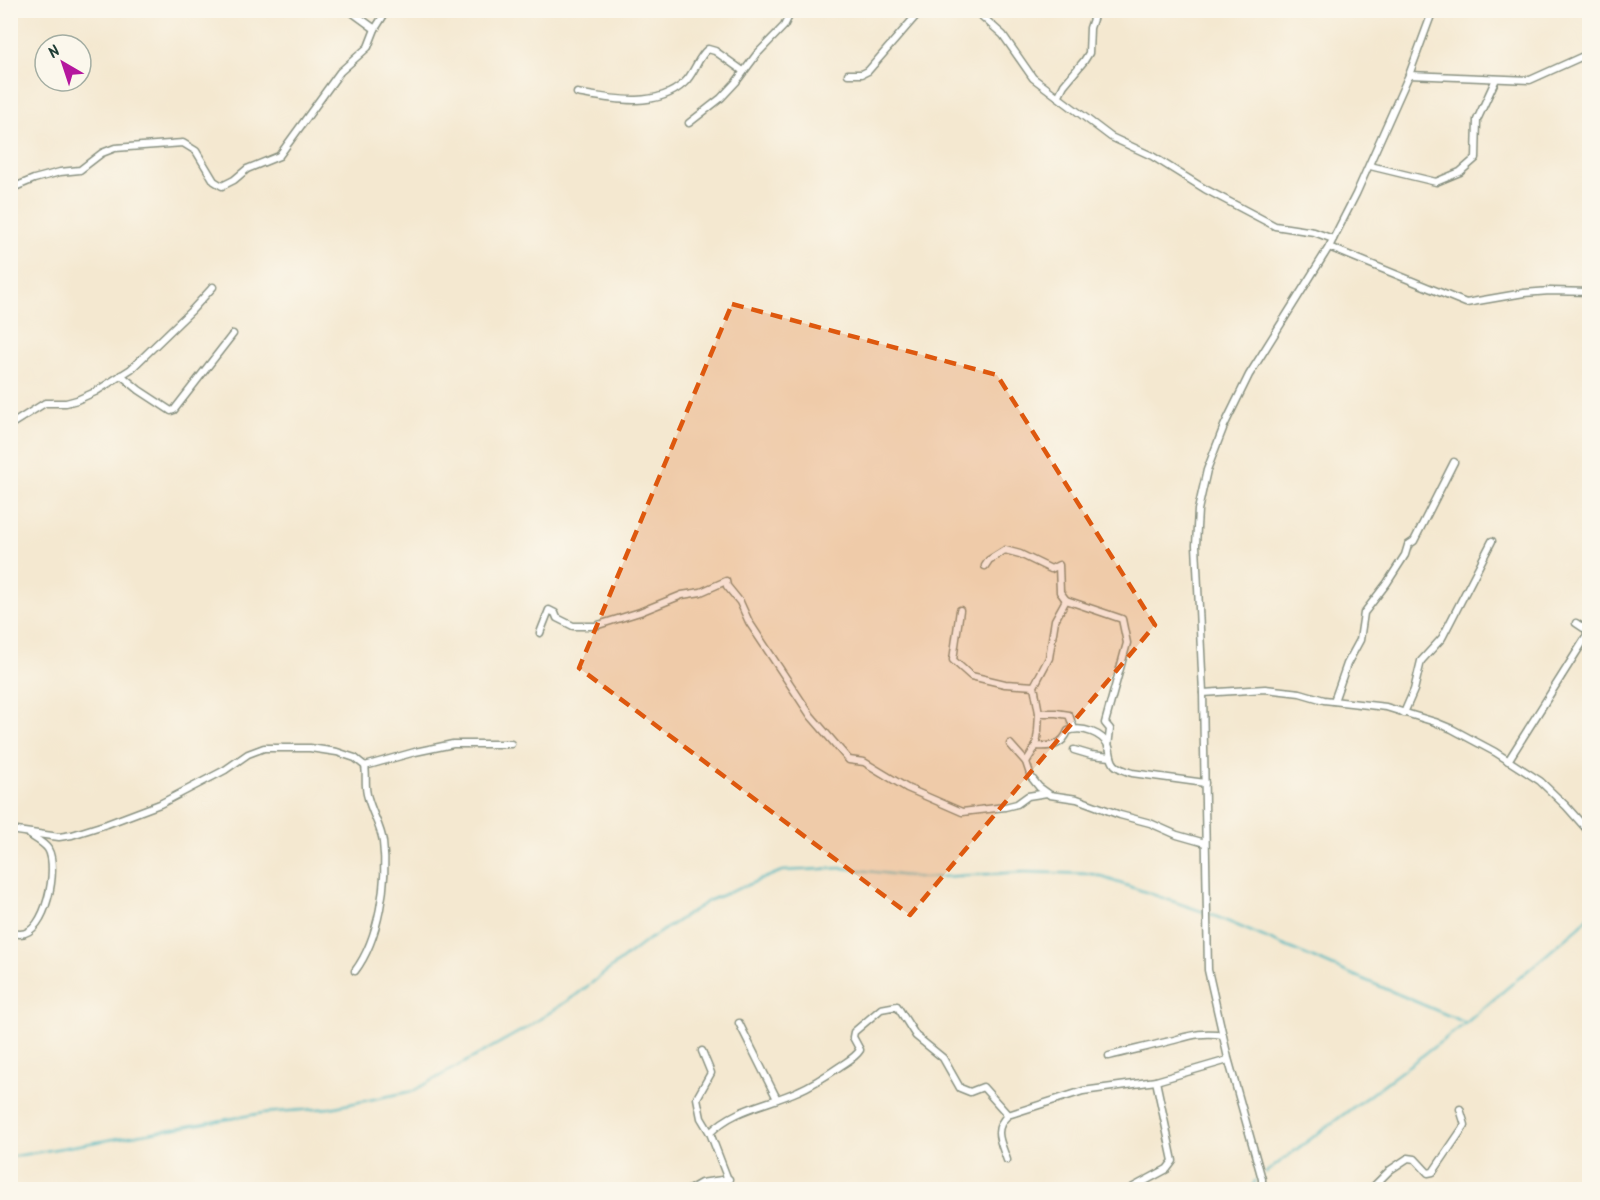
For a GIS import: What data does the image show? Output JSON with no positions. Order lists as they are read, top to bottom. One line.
{"north":"top left"}
